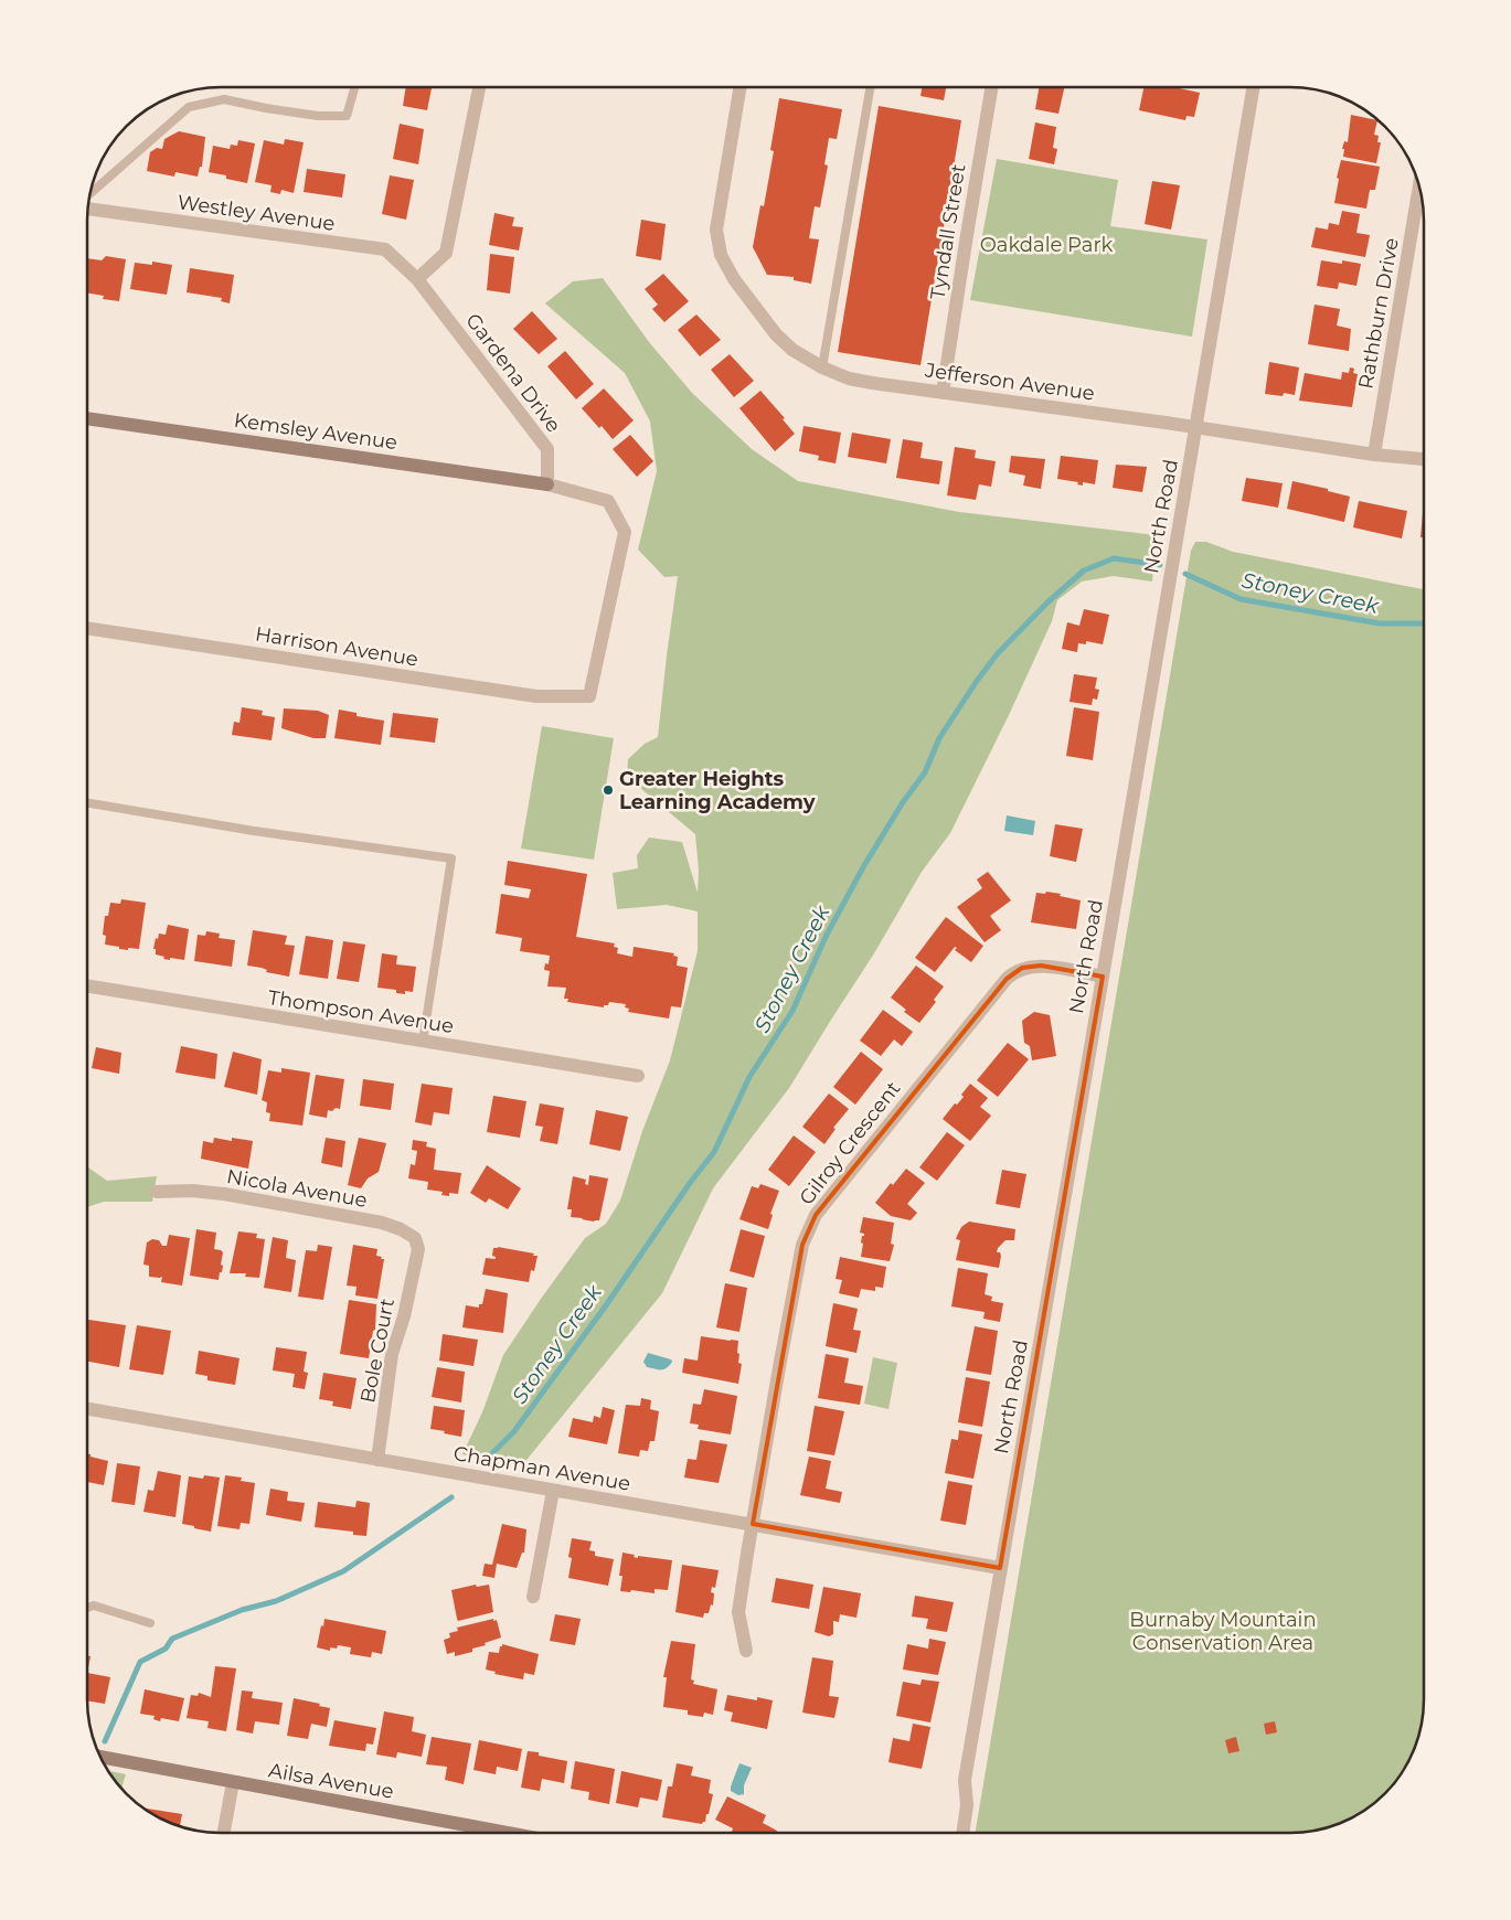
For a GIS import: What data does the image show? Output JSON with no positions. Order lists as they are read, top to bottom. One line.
{"streets":{"street":["Westley Avenue","Tyndall Street","Rathburn Drive","Gardena Drive","Jefferson Avenue","Kemsley Avenue","North Road","Harrison Avenue","Thompson Avenue","Gilroy Crescent","Nicola Avenue","Bole Court","Chapman Avenue","Ailsa Avenue"]},"crossings":[["Westley Avenue","Gardena Drive"],["Tyndall Street","Jefferson Avenue"],["Gardena Drive","Kemsley Avenue"],["Gardena Drive","Harrison Avenue"],["Jefferson Avenue","North Road"],["Kemsley Avenue","Harrison Avenue"],["North Road","Gilroy Crescent"],["North Road","Chapman Avenue"],["Gilroy Crescent","Chapman Avenue"],["Nicola Avenue","Bole Court"],["Bole Court","Chapman Avenue"]],"water":["Stoney Creek"],"parks":["Oakdale Park","Burnaby Mountain Conservation Area"],"places":["Greater Heights Learning Academy"]}
